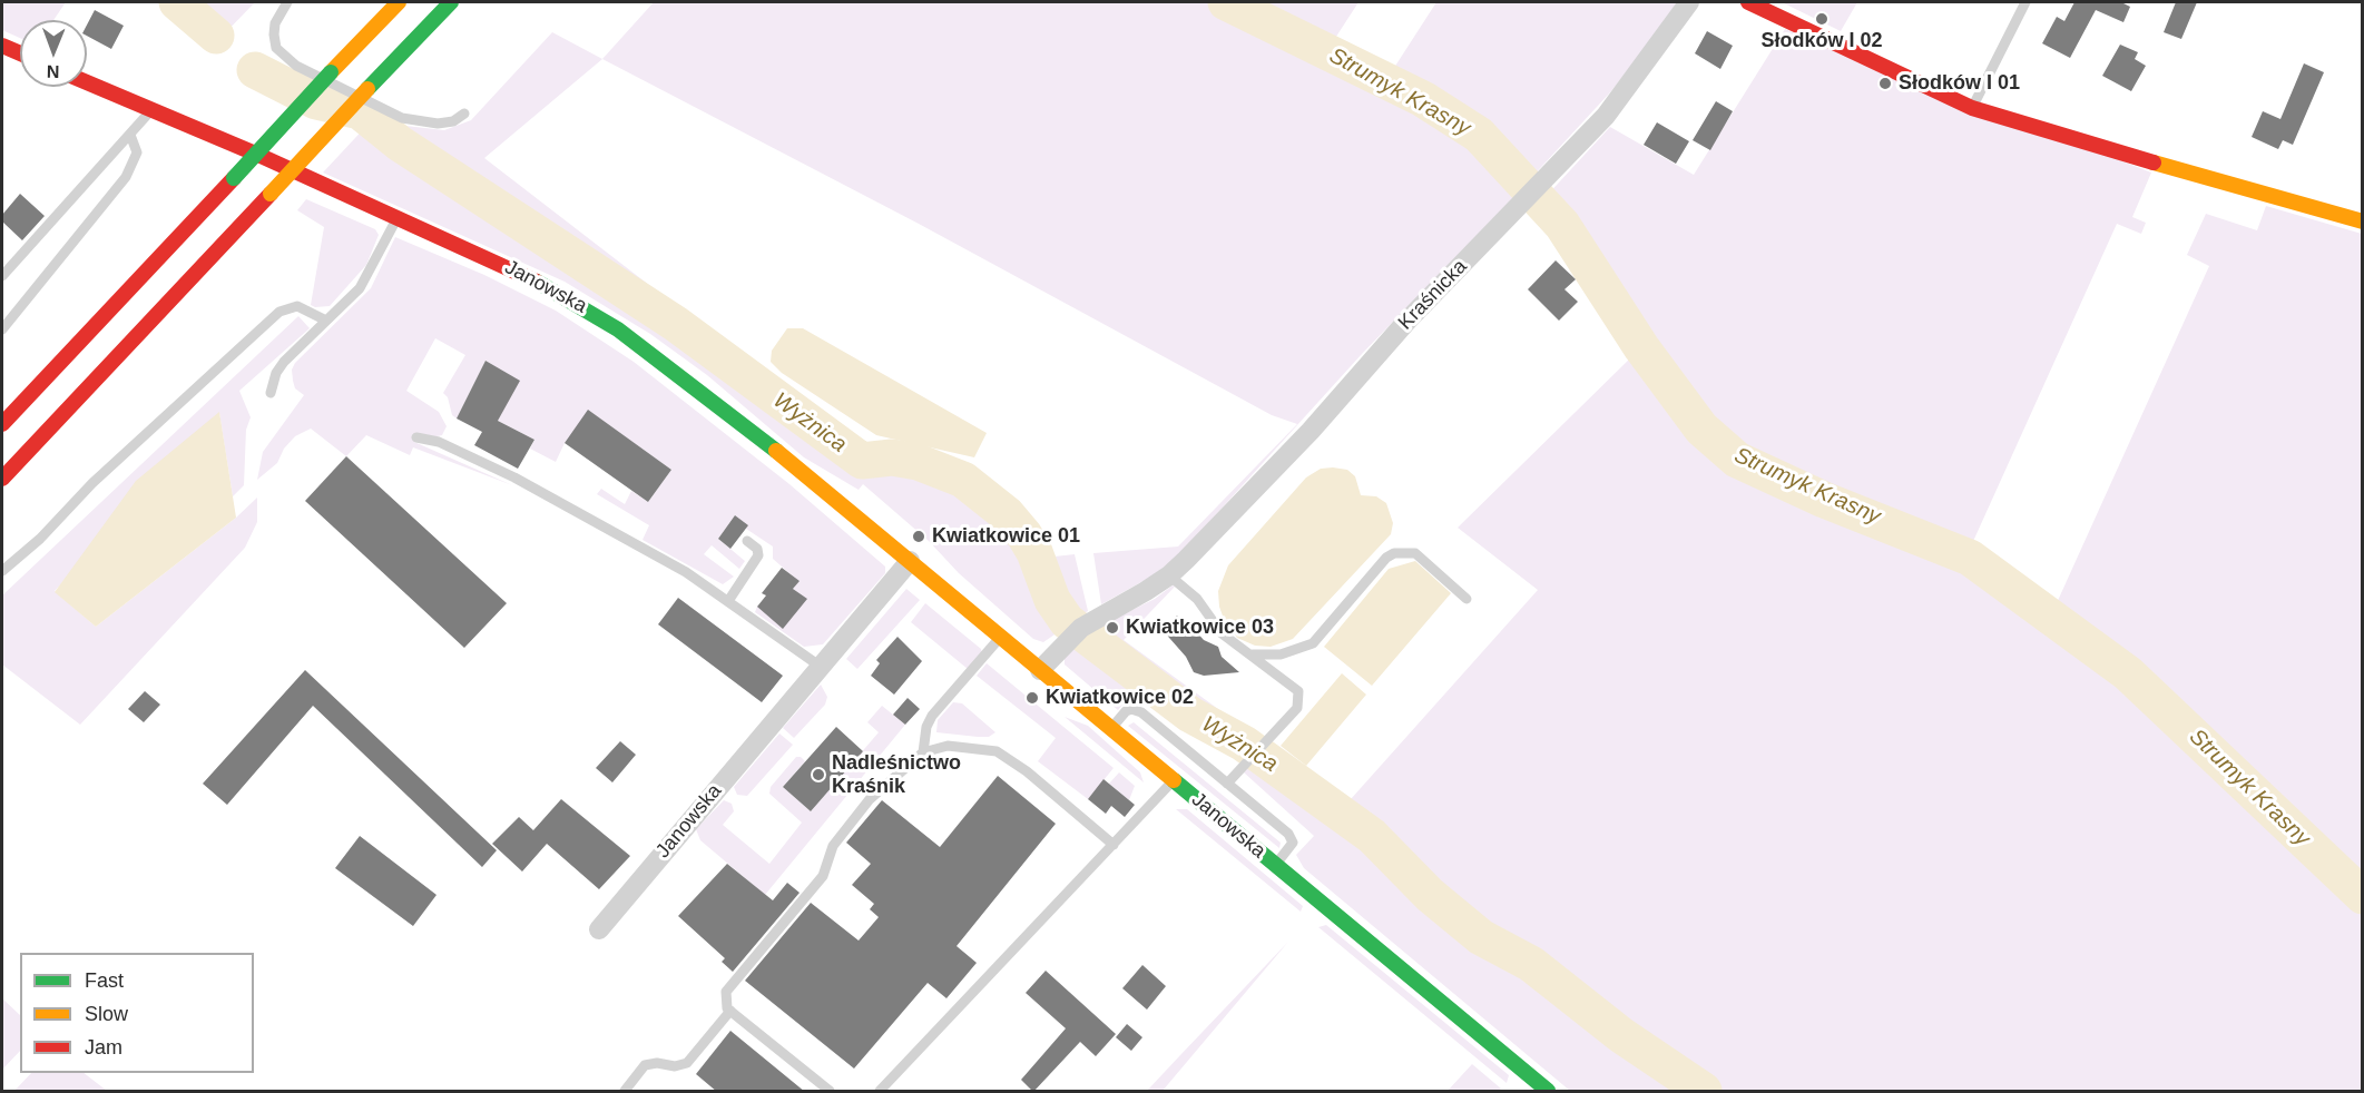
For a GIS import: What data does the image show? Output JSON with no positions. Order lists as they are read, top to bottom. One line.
{"streets":{"main road":["Janowska"],"street":["Kraśnicka"]},"crossings":[["Janowska","Kraśnicka"]],"water":["Strumyk Krasny","Wyżnica"],"places":["Słodków I 02","Słodków I 01","Kwiatkowice 01","Kwiatkowice 03","Kwiatkowice 02","Nadleśnictwo Kraśnik"],"legend":["Fast","Slow","Jam"],"north":"bottom"}
